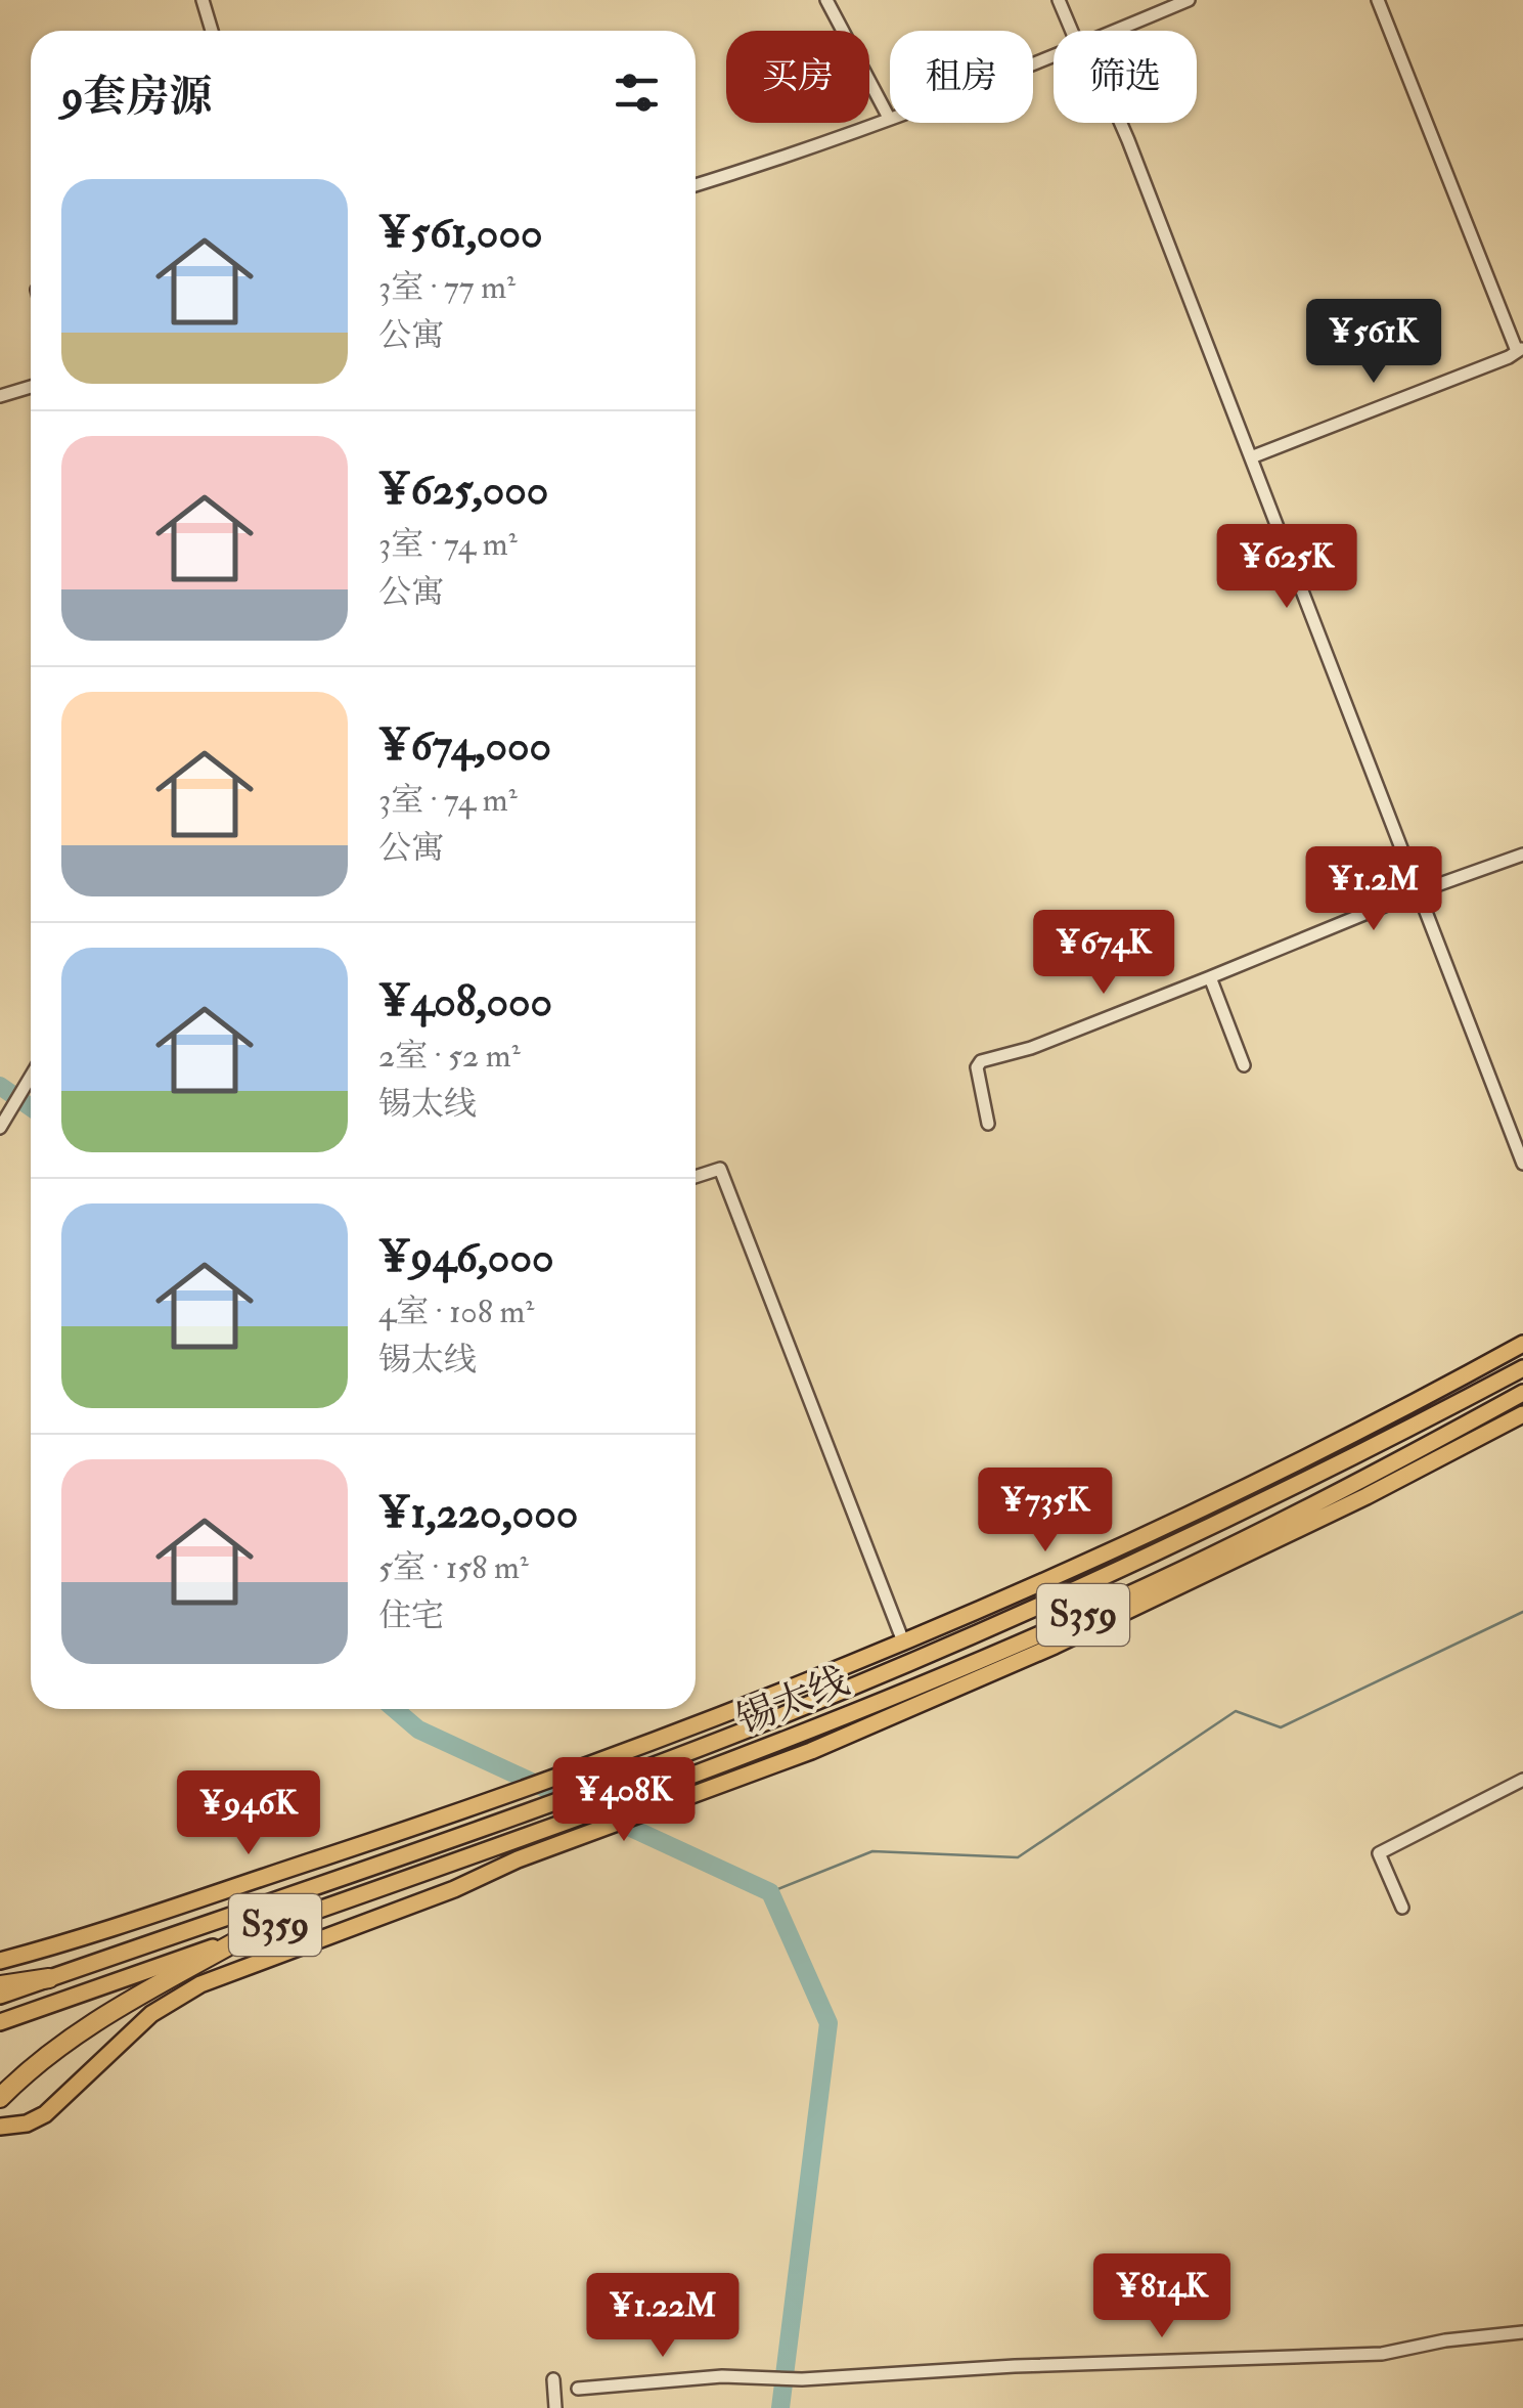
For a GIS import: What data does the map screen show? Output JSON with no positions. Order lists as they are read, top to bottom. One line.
{"streets":{"main road":["S359","锡太线"]},"page":{"chip":["买房","租房","筛选"],"heading":"9套房源","list":[{"name":"¥561,000","note":"3室 · 77 m² · 公寓"},{"name":"¥625,000","note":"3室 · 74 m² · 公寓"},{"name":"¥674,000","note":"3室 · 74 m² · 公寓"},{"name":"¥408,000","note":"2室 · 52 m² · 锡太线"},{"name":"¥946,000","note":"4室 · 108 m² · 锡太线"},{"name":"¥1,220,000","note":"5室 · 158 m² · 住宅"}],"price":["¥561K","¥625K","¥1.2M","¥674K","¥735K","¥408K","¥946K","¥814K","¥1.22M"]}}
